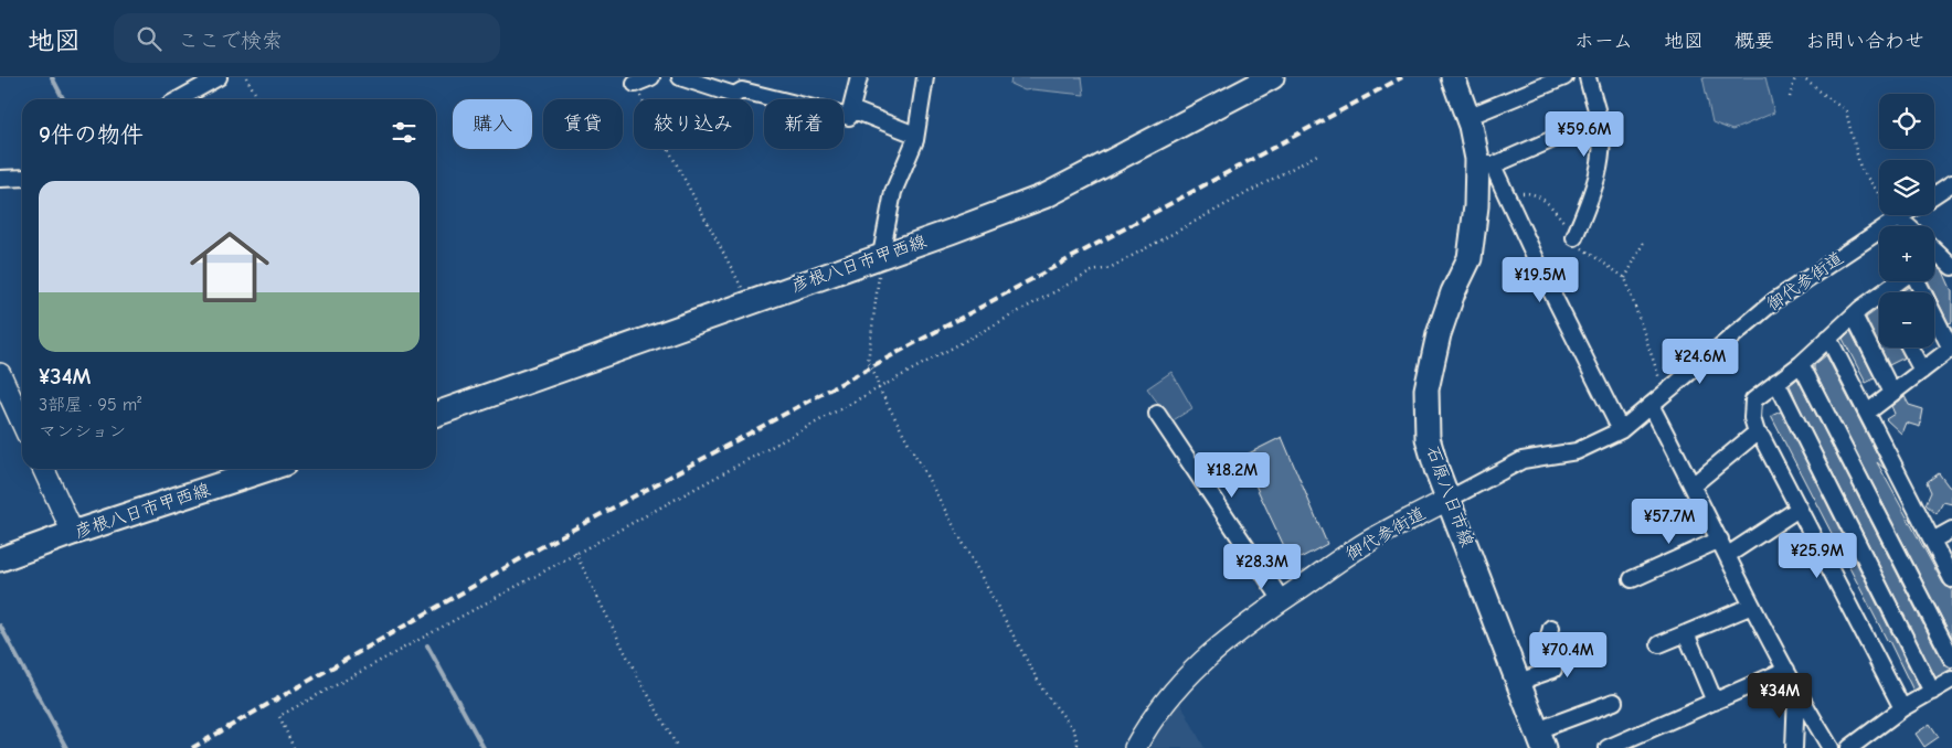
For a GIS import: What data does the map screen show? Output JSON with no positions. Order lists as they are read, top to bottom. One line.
{"streets":{"main road":["彦根八日市甲西線","石原八日市線"],"street":["御代参街道"]},"crossings":[["御代参街道","石原八日市線"]],"page":{"header":"地図","search":"ここで検索","nav":["ホーム","地図","概要","お問い合わせ"],"map_buttons":["+","−"],"chip":["購入","賃貸","絞り込み","新着"],"heading":"9件の物件","price":["¥59.6M","¥19.5M","¥24.6M","¥18.2M","¥57.7M","¥25.9M","¥28.3M","¥70.4M","¥34M"],"list":[{"name":"¥34M","note":"3部屋 · 95 m² · マンション"}]}}
